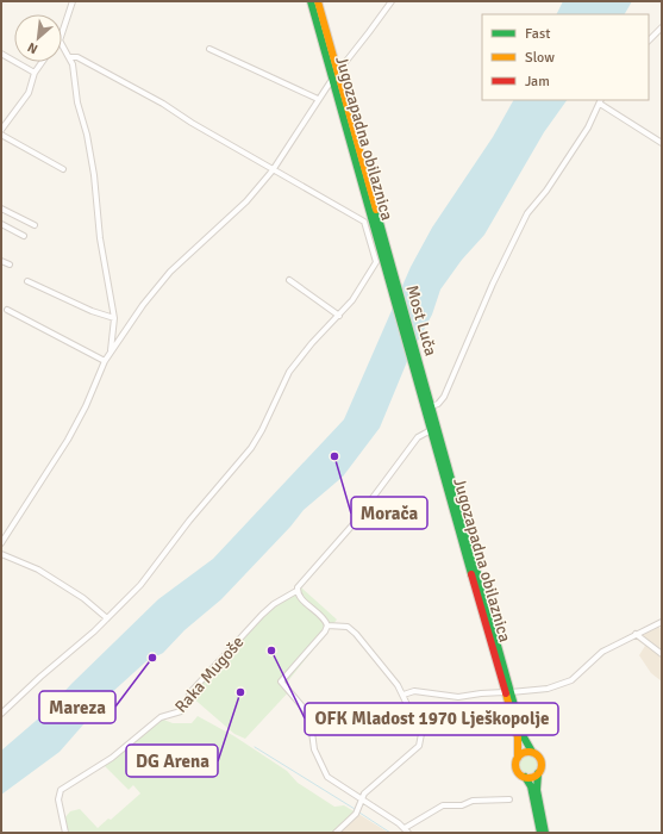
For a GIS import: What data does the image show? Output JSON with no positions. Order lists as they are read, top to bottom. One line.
{"streets":{"main road":["Jugozapadna obilaznica","Most Luča"],"street":["Raka Mugoše"]},"crossings":[["Jugozapadna obilaznica","Most Luča"]],"places":["Morača","OFK Mladost 1970 Lješkopolje","Mareza","DG Arena"],"legend":["Fast","Slow","Jam"],"north":"bottom left"}
